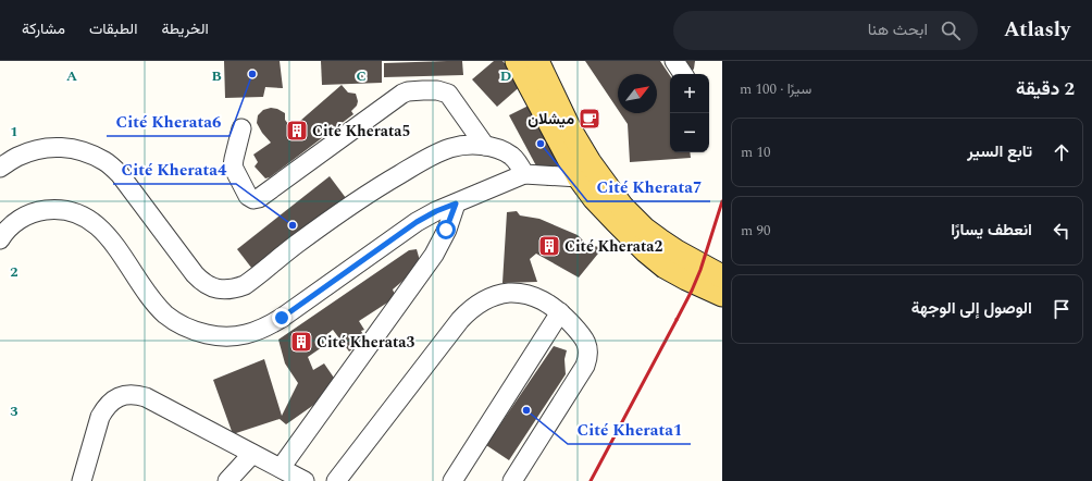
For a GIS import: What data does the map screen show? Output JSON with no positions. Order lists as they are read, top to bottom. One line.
{"places":{"other":["Cité Kherata6","Cité Kherata7","Cité Kherata4","Cité Kherata1"],"cafe":["ميشلان"],"building":["Cité Kherata5","Cité Kherata2","Cité Kherata3"]},"north":"top right","page":{"header":"Atlasly","search":"ابحث هنا","nav":["الخريطة","الطبقات","مشاركة"],"heading":["2 دقيقة","سيرًا · 100 m"],"map_buttons":["+","−"],"list":[["تابع السير","10 m"],["انعطف يسارًا","90 m"],"الوصول إلى الوجهة"]},"grid":{"columns":["A","B","C","D"],"rows":["1","2","3"]}}
